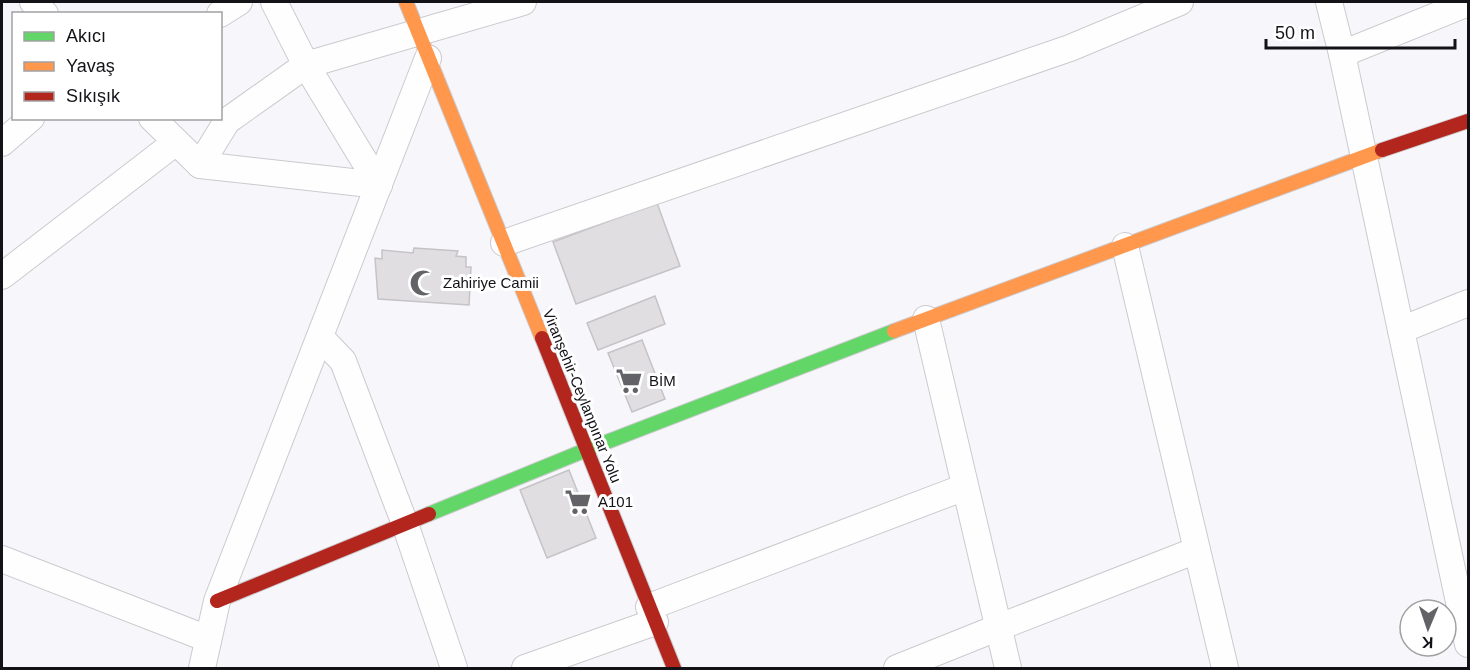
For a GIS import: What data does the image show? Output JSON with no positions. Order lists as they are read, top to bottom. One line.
{"streets":{"street":["Viranşehir-Ceylanpınar Yolu"]},"places":{"mosque":["Zahiriye Camii"],"supermarket":["BİM","A101"]},"legend":["Akıcı","Yavaş","Sıkışık"],"scale_bar":"50 m","north":"bottom"}
